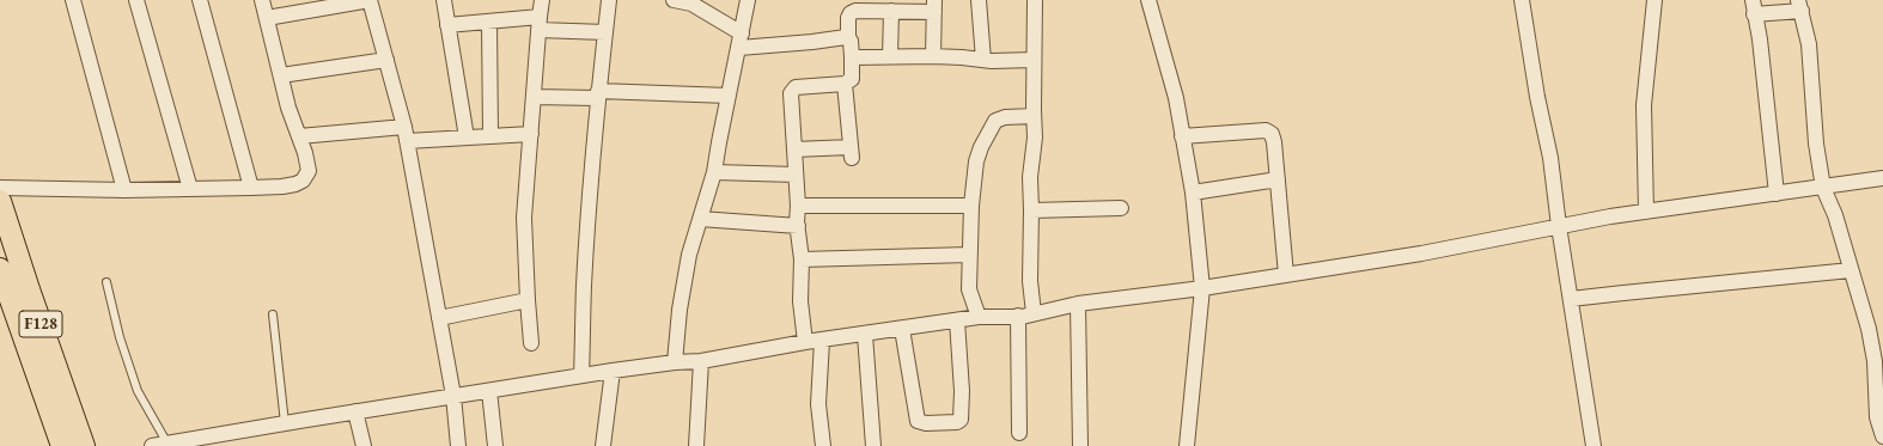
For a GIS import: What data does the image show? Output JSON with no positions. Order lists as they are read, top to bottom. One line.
{"streets":{"main road":["F128"]}}
